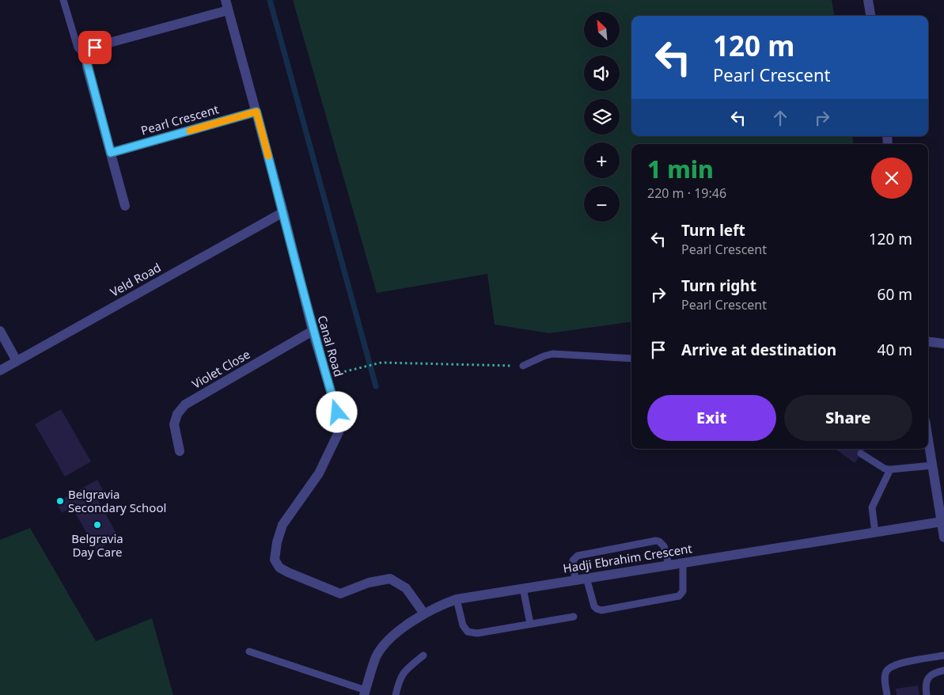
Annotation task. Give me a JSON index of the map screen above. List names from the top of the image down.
{
  "streets": {
    "street": [
      "Pearl Crescent",
      "Veld Road",
      "Canal Road",
      "Violet Close",
      "Hadji Ebrahim Crescent"
    ]
  },
  "crossings": [
    ["Pearl Crescent", "Canal Road"],
    ["Veld Road", "Canal Road"],
    ["Canal Road", "Violet Close"],
    ["Canal Road", "Hadji Ebrahim Crescent"]
  ],
  "places": ["Belgravia Secondary School", "Belgravia Day Care"],
  "north": "top left",
  "page": {
    "map_buttons": ["+", "−"],
    "turn": ["120 m", "Pearl Crescent"],
    "heading": ["1 min", "220 m · 19:46"],
    "list": [
      {
        "name": "Turn left",
        "note": "Pearl Crescent",
        "value": "120 m"
      },
      {
        "name": "Turn right",
        "note": "Pearl Crescent",
        "value": "60 m"
      },
      {
        "name": "Arrive at destination",
        "value": "40 m"
      }
    ],
    "buttons": ["Exit", "Share"]
  }
}
